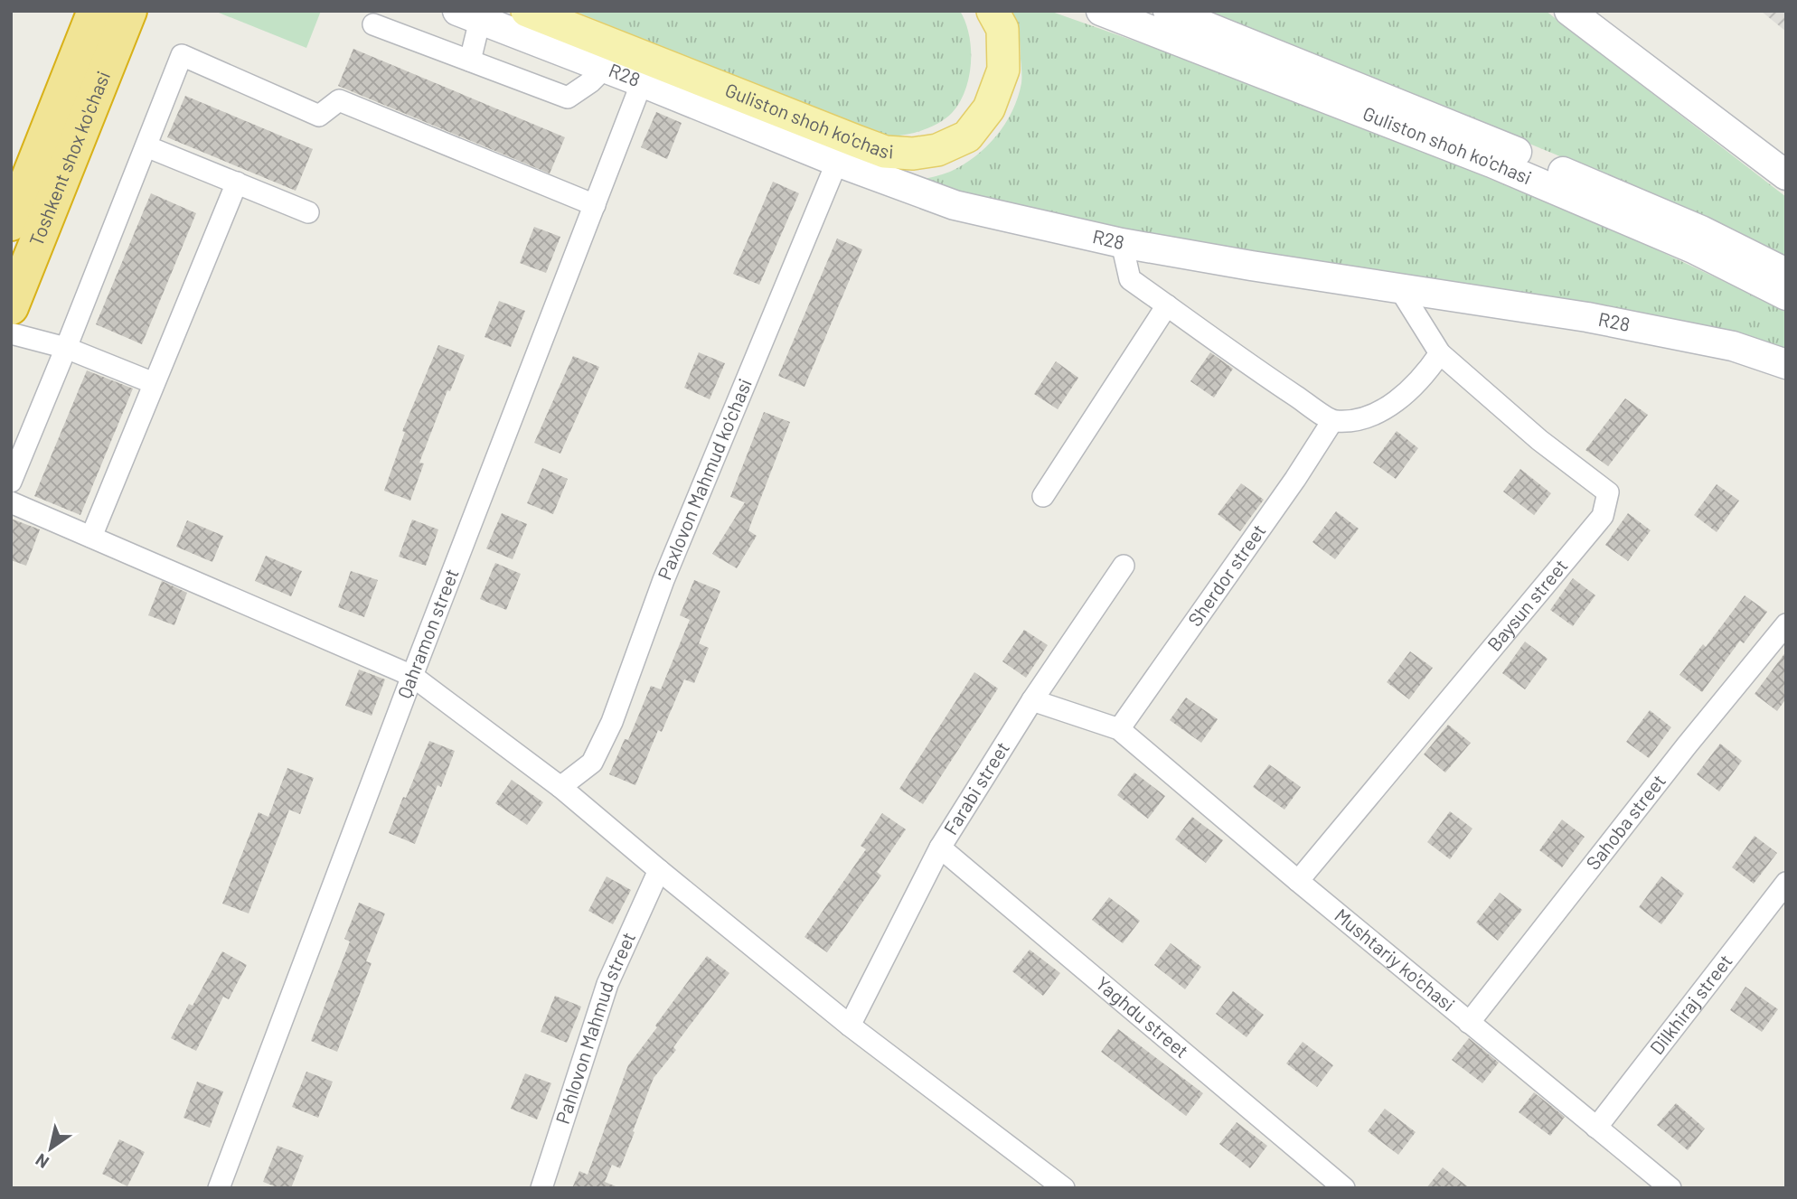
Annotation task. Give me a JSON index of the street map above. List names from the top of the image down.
{
  "streets": {
    "highway": ["Toshkent shox ko'chasi"],
    "main road": ["R28", "Guliston shoh ko'chasi"],
    "street": [
      "Paxlovon Mahmud ko'chasi",
      "Sherdor street",
      "Baysun street",
      "Qahramon street",
      "Farabi street",
      "Sahoba street",
      "Mushtariy ko'chasi",
      "Dilkhiraj street",
      "Yaghdu street",
      "Pahlovon Mahmud street"
    ]
  },
  "crossings": [
    ["R28", "Paxlovon Mahmud ko'chasi"],
    ["R28", "Qahramon street"],
    ["Sherdor street", "Mushtariy ko'chasi"],
    ["Baysun street", "Mushtariy ko'chasi"],
    ["Farabi street", "Yaghdu street"],
    ["Sahoba street", "Mushtariy ko'chasi"],
    ["Mushtariy ko'chasi", "Dilkhiraj street"]
  ],
  "north": "bottom left"
}
